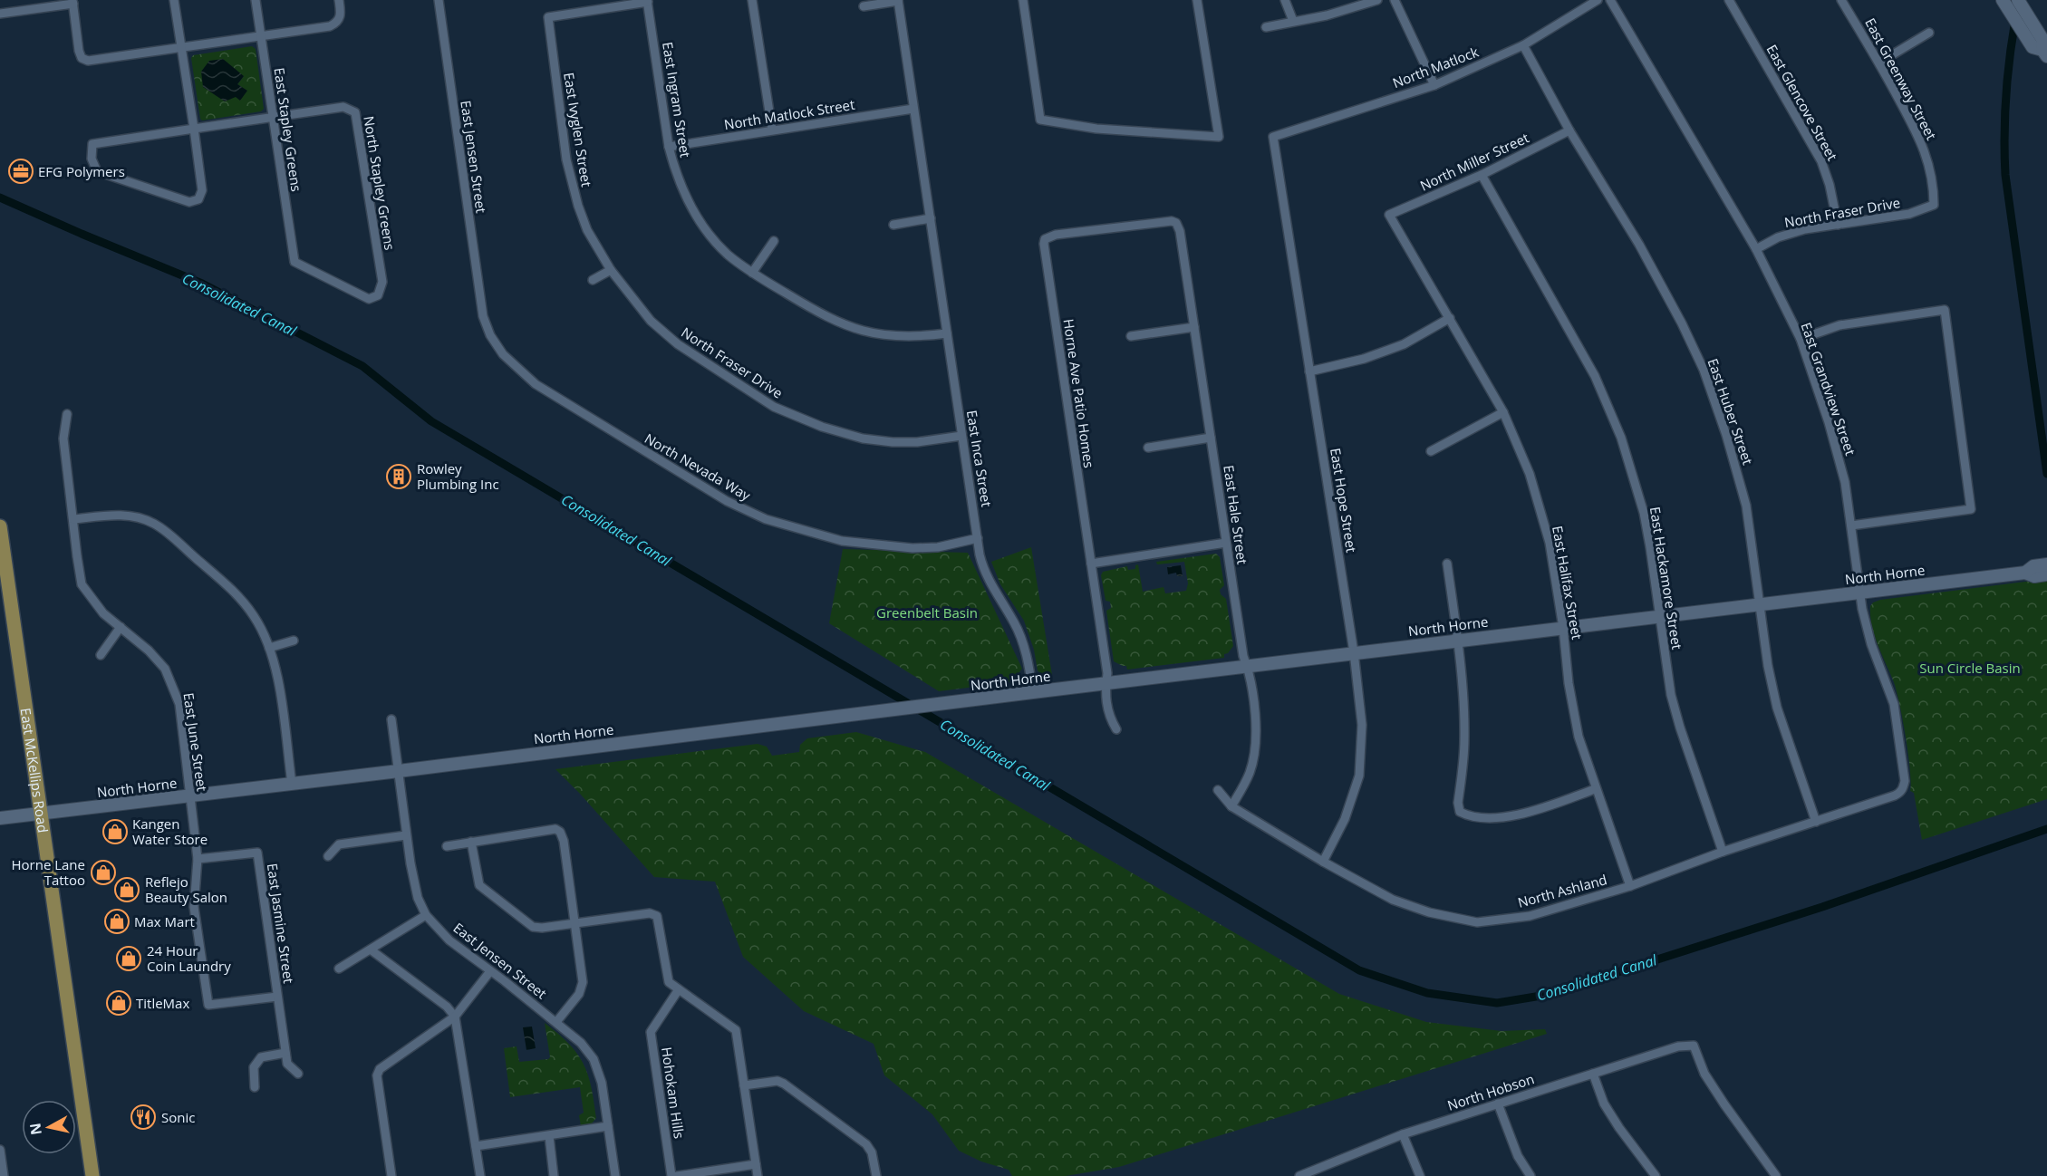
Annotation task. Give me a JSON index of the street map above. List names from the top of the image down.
{
  "streets": {
    "main road": ["East McKellips Road"],
    "street": [
      "North Matlock",
      "East Greenway Street",
      "East Ingram Street",
      "East Glencove Street",
      "North Matlock Street",
      "East Stapley Greens",
      "East Ivyglen Street",
      "East Jensen Street",
      "North Miller Street",
      "North Stapley Greens",
      "North Fraser Drive",
      "East Grandview Street",
      "Horne Ave Patio Homes",
      "East Huber Street",
      "East Inca Street",
      "North Nevada Way",
      "East Hope Street",
      "East Hale Street",
      "North Horne",
      "East Hackamore Street",
      "East Halifax Street",
      "East June Street",
      "North Ashland",
      "East Jasmine Street",
      "North Hobson",
      "Hohokam Hills"
    ]
  },
  "crossings": [
    ["North Matlock", "East Huber Street"],
    ["North Matlock", "East Hope Street"],
    ["East Greenway Street", "North Fraser Drive"],
    ["East Ingram Street", "North Matlock Street"],
    ["East Ingram Street", "East Ivyglen Street"],
    ["East Ingram Street", "East Inca Street"],
    ["East Glencove Street", "North Fraser Drive"],
    ["North Matlock Street", "East Inca Street"],
    ["East Stapley Greens", "North Stapley Greens"],
    ["East Ivyglen Street", "North Fraser Drive"],
    ["East Jensen Street", "North Nevada Way"],
    ["East Jensen Street", "North Horne"],
    ["North Miller Street", "East Huber Street"],
    ["North Miller Street", "East Hackamore Street"],
    ["North Miller Street", "East Halifax Street"],
    ["North Fraser Drive", "East Grandview Street"],
    ["North Fraser Drive", "East Inca Street"],
    ["East Grandview Street", "North Horne"],
    ["East Grandview Street", "North Ashland"],
    ["Horne Ave Patio Homes", "East Hale Street"],
    ["Horne Ave Patio Homes", "North Horne"],
    ["East Huber Street", "North Horne"],
    ["East Huber Street", "North Ashland"],
    ["East Inca Street", "North Nevada Way"],
    ["East Inca Street", "North Horne"],
    ["East Hope Street", "North Horne"],
    ["East Hope Street", "North Ashland"],
    ["East Hale Street", "North Horne"],
    ["East Hale Street", "North Ashland"],
    ["North Horne", "East Hackamore Street"],
    ["North Horne", "East Halifax Street"],
    ["North Horne", "East June Street"],
    ["North Horne", "East McKellips Road"],
    ["East Hackamore Street", "North Ashland"],
    ["East Halifax Street", "North Ashland"],
    ["East June Street", "East Jasmine Street"]
  ],
  "water": ["Consolidated Canal"],
  "parks": ["Greenbelt Basin", "Sun Circle Basin"],
  "places": {
    "office": ["EFG Polymers"],
    "building": ["Rowley Plumbing Inc"],
    "shop": [
      "Kangen Water Store",
      "Horne Lane Tattoo",
      "Reflejo Beauty Salon",
      "Max Mart",
      "24 Hour Coin Laundry",
      "TitleMax"
    ],
    "restaurant": ["Sonic"]
  },
  "north": "left"
}
